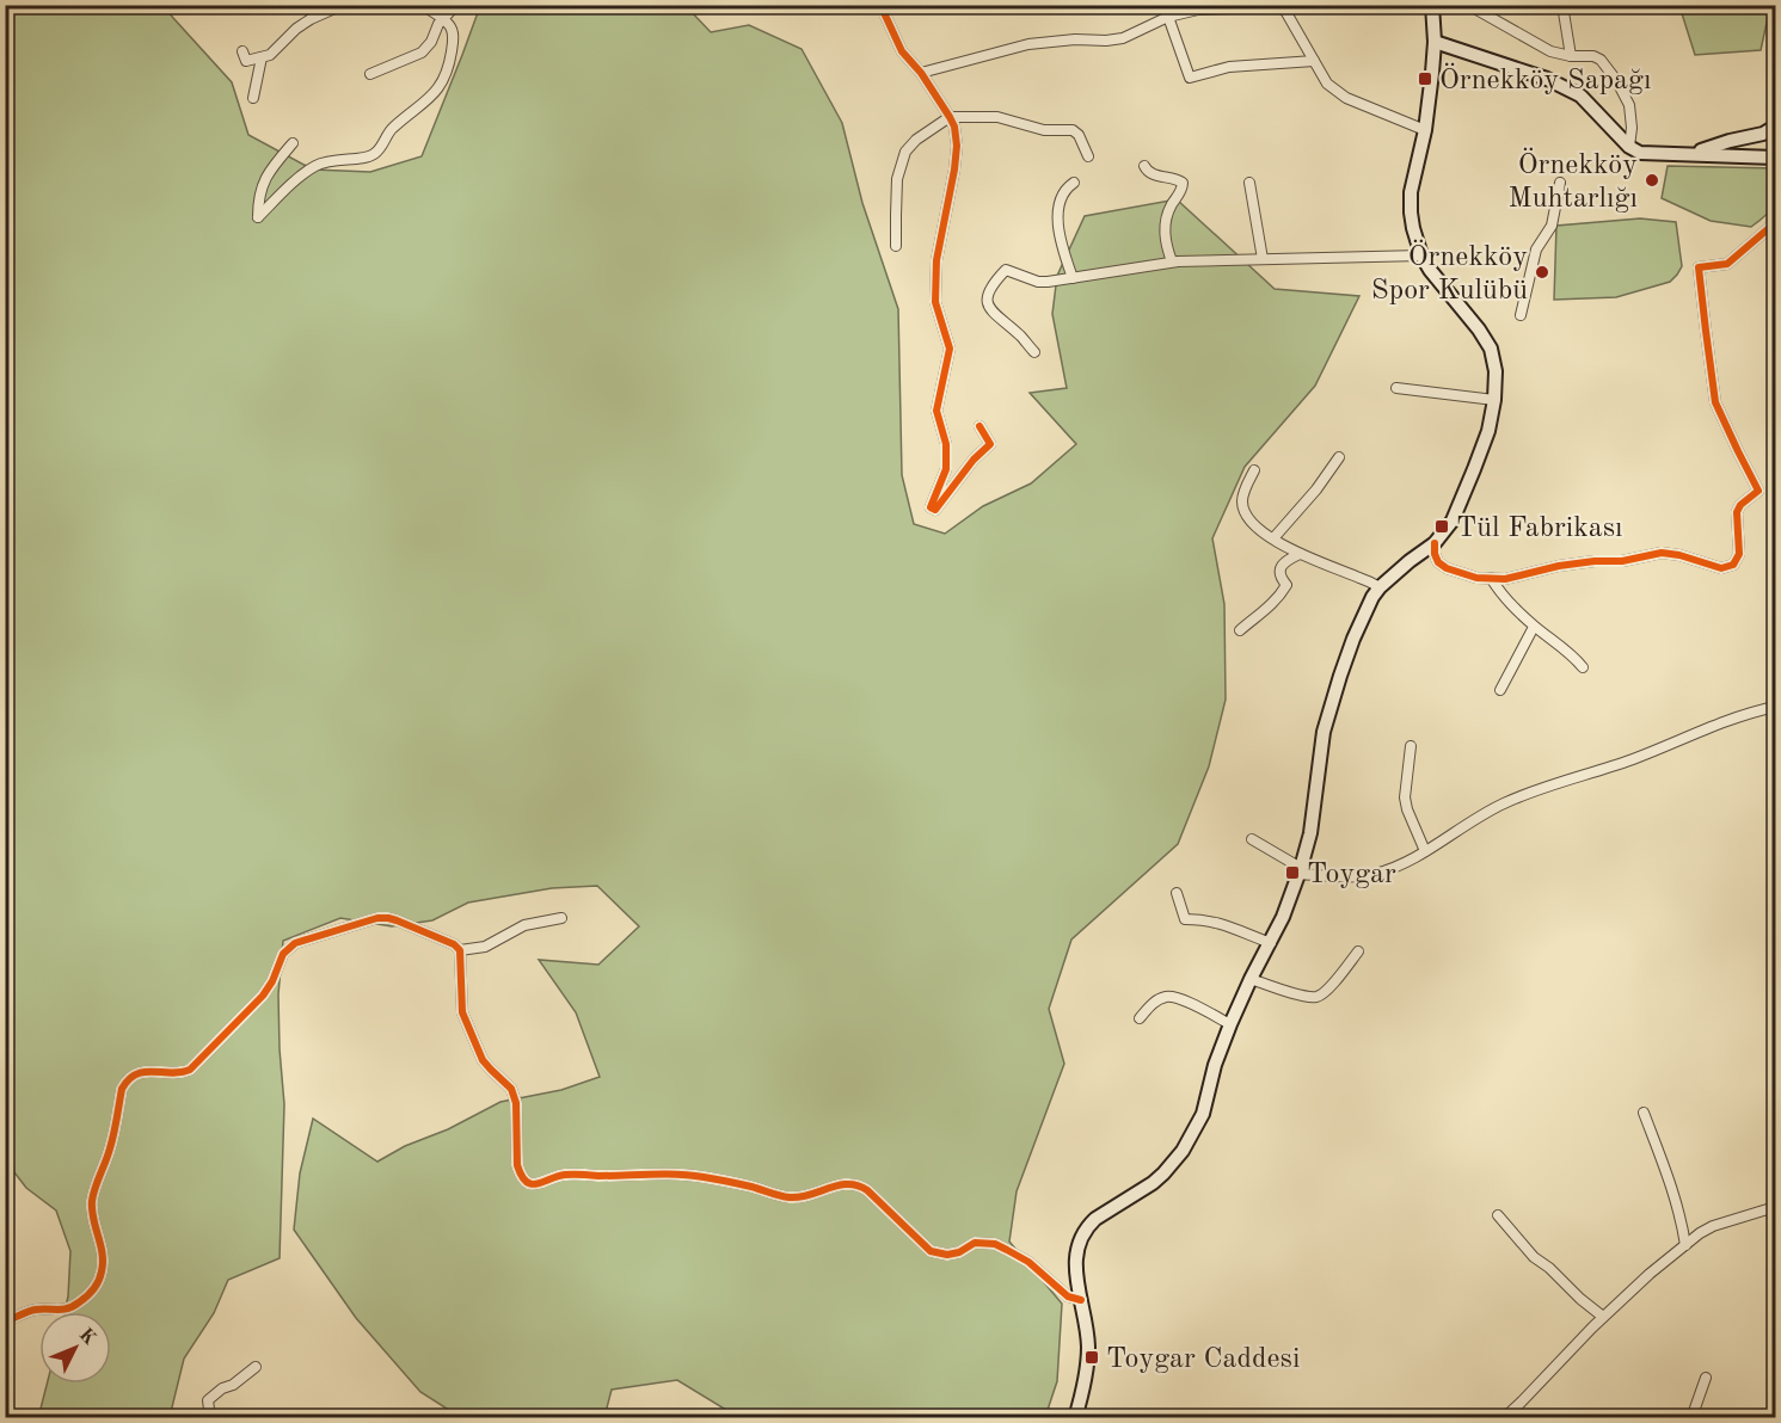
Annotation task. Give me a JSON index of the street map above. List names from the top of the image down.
{
  "places": {
    "transit": [
      "Örnekköy Sapağı",
      "Tül Fabrikası",
      "Toygar",
      "Toygar Caddesi"
    ],
    "other": ["Örnekköy Muhtarlığı", "Örnekköy Spor Kulübü"]
  },
  "north": "top right"
}
